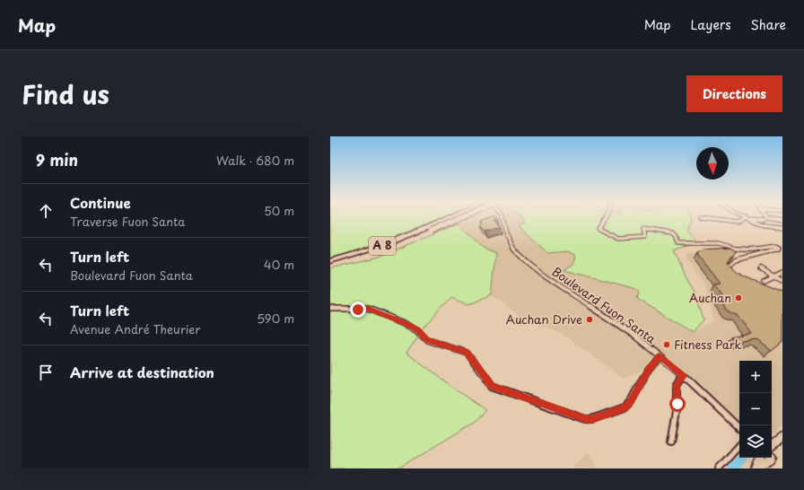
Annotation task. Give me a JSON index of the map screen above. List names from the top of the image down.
{
  "streets": {
    "highway": ["A 8"],
    "street": ["Boulevard Fuon Santa"]
  },
  "places": ["Auchan", "Auchan Drive", "Fitness Park"],
  "north": "bottom",
  "page": {
    "header": "Map",
    "nav": ["Map", "Layers", "Share"],
    "title": "Find us",
    "buttons": "Directions",
    "heading": ["9 min", "Walk · 680 m"],
    "list": [
      ["Continue", "Traverse Fuon Santa", "50 m"],
      ["Turn left", "Boulevard Fuon Santa", "40 m"],
      ["Turn left", "Avenue André Theurier", "590 m"],
      "Arrive at destination"
    ],
    "map_buttons": ["+", "−"]
  }
}
